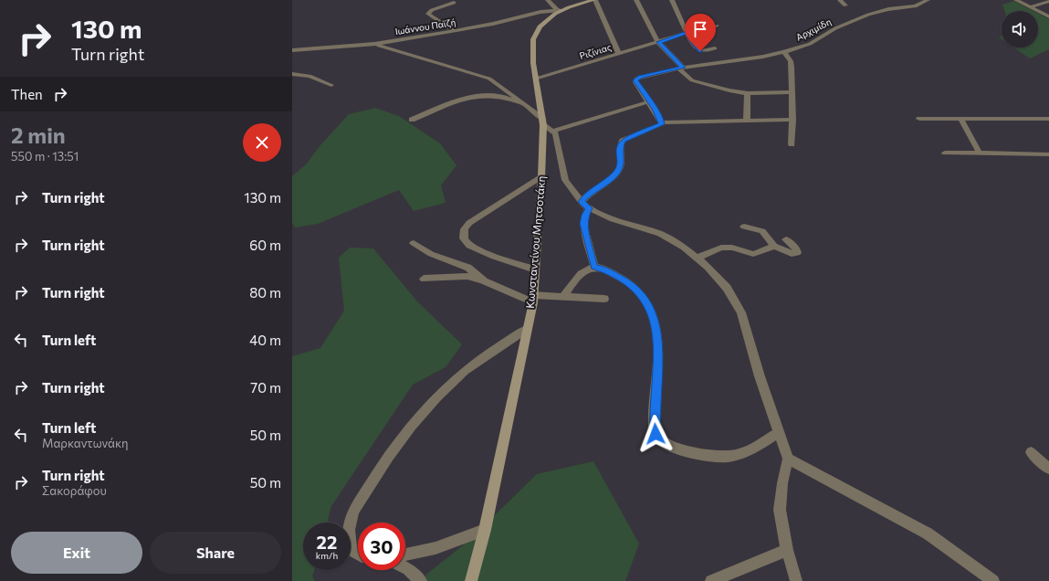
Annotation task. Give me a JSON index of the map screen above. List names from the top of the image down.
{
  "streets": {
    "main road": ["Κωνσταντίνου Μητσοτάκη"],
    "street": ["Ιωάννου Παϊζή", "Αρχιμίδη", "Ριζίνιας"]
  },
  "crossings": [
    ["Ιωάννου Παϊζή", "Κωνσταντίνου Μητσοτάκη"],
    ["Ριζίνιας", "Κωνσταντίνου Μητσοτάκη"]
  ],
  "page": {
    "turn": ["130 m", "Turn right"],
    "then": "Then",
    "heading": ["2 min", "550 m · 13:51"],
    "list": [
      {
        "name": "Turn right",
        "value": "130 m"
      },
      {
        "name": "Turn right",
        "value": "60 m"
      },
      {
        "name": "Turn right",
        "value": "80 m"
      },
      {
        "name": "Turn left",
        "value": "40 m"
      },
      {
        "name": "Turn right",
        "value": "70 m"
      },
      {
        "name": "Turn left",
        "note": "Μαρκαντωνάκη",
        "value": "50 m"
      },
      {
        "name": "Turn right",
        "note": "Σακοράφου",
        "value": "50 m"
      }
    ],
    "speed": "22 km/h",
    "limit": "30",
    "buttons": ["Exit", "Share"]
  }
}
